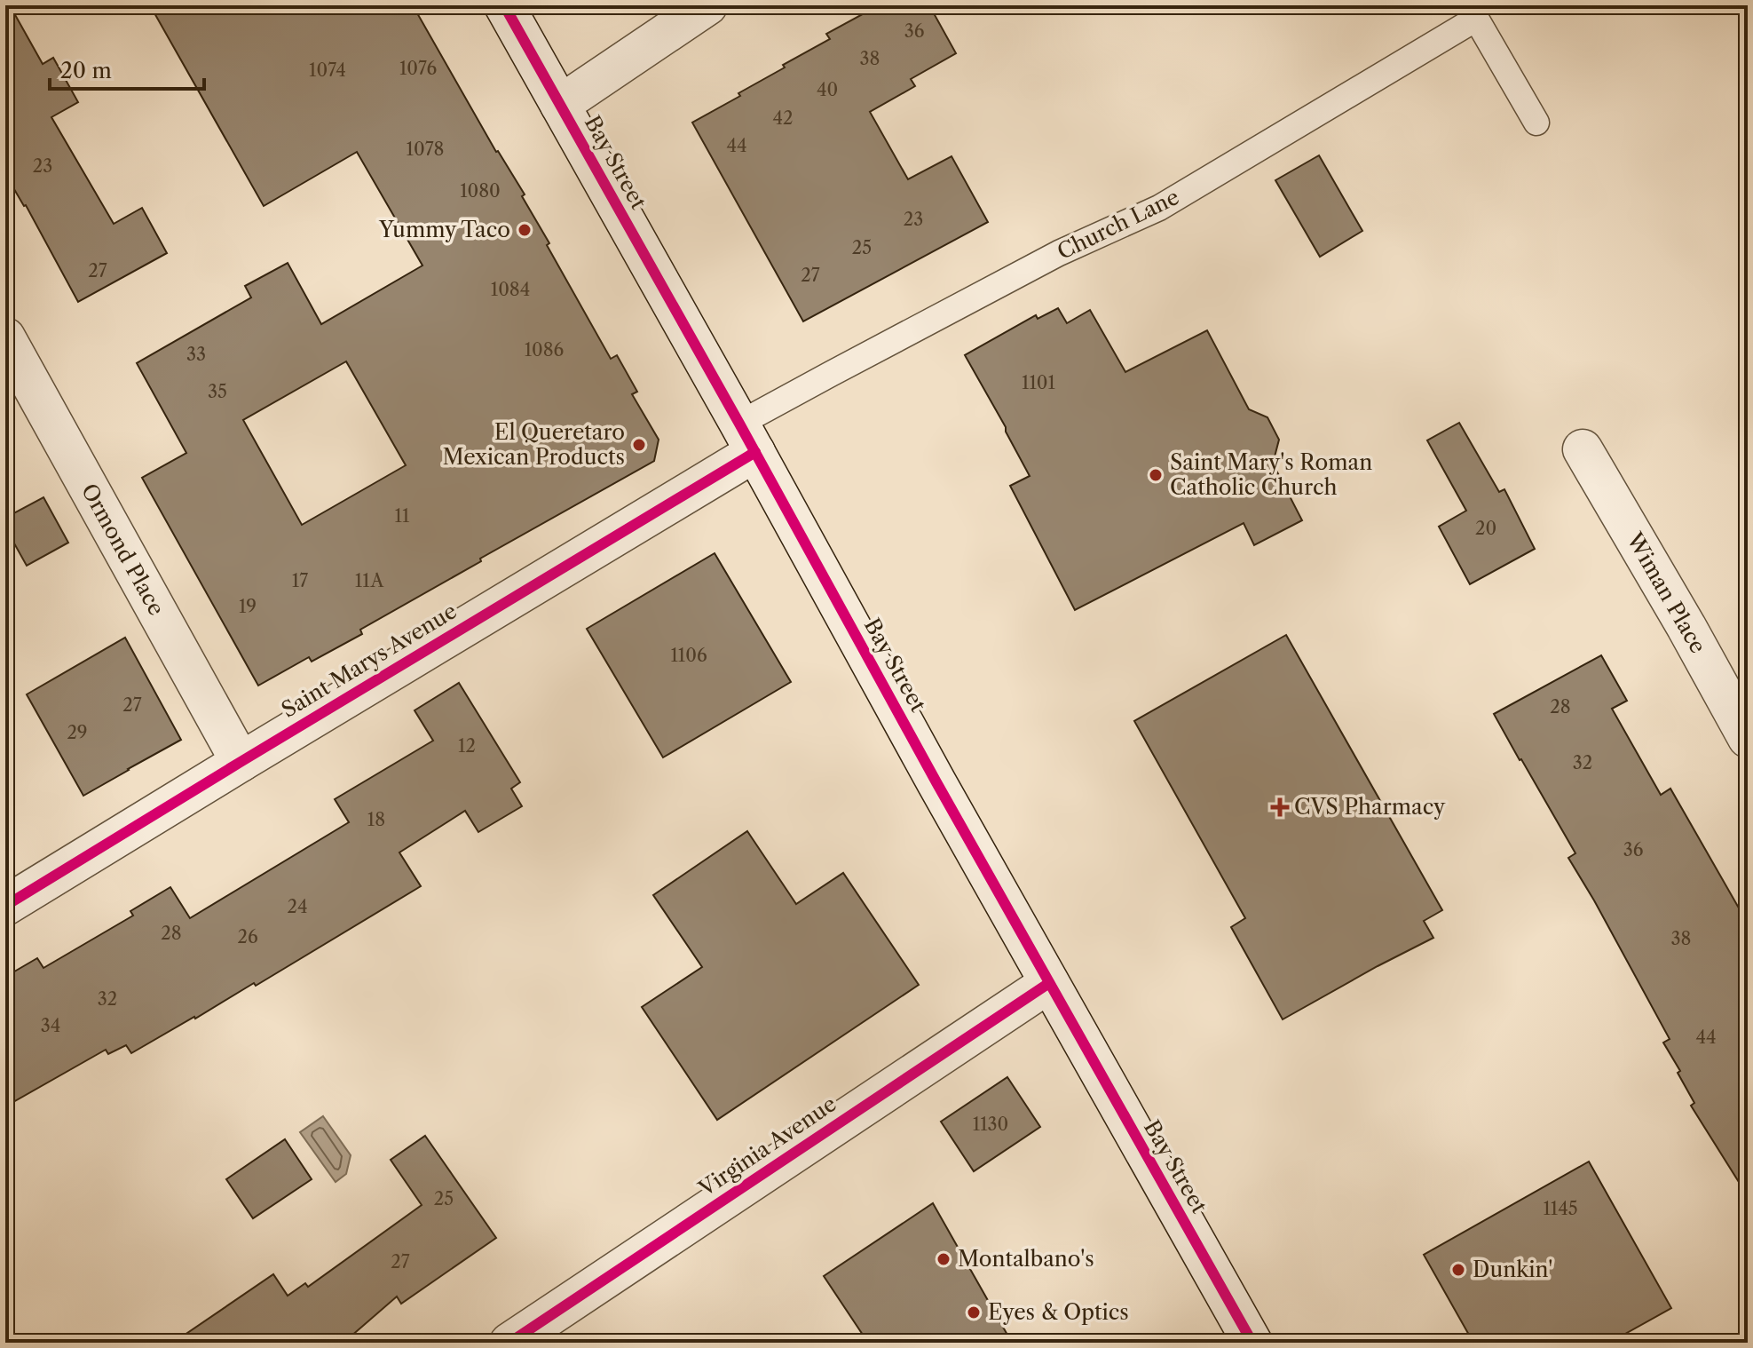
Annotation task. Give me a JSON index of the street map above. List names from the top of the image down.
{
  "streets": {
    "street": [
      "Bay Street",
      "Ormond Place",
      "Wiman Place",
      "Saint Marys Avenue",
      "Virginia Avenue"
    ],
    "lane": ["Church Lane"]
  },
  "crossings": [
    ["Bay Street", "Church Lane"],
    ["Bay Street", "Saint Marys Avenue"],
    ["Bay Street", "Virginia Avenue"],
    ["Church Lane", "Saint Marys Avenue"],
    ["Ormond Place", "Saint Marys Avenue"]
  ],
  "places": {
    "other": [
      "Yummy Taco",
      "El Queretaro Mexican Products",
      "Saint Mary's Roman Catholic Church",
      "Montalbano's",
      "Dunkin'",
      "Eyes & Optics"
    ],
    "health": ["CVS Pharmacy"]
  },
  "house_numbers": [
    "36",
    "38",
    "1076",
    "1074",
    "40",
    "42",
    "44",
    "1078",
    "23",
    "1080",
    "23",
    "25",
    "27",
    "27",
    "1084",
    "1086",
    "33",
    "1101",
    "35",
    "11",
    "20",
    "17",
    "11A",
    "19",
    "1106",
    "27",
    "28",
    "29",
    "12",
    "32",
    "18",
    "36",
    "24",
    "28",
    "26",
    "38",
    "32",
    "34",
    "44",
    "1130",
    "25",
    "1145",
    "27"
  ],
  "scale_bar": "20 m"
}
